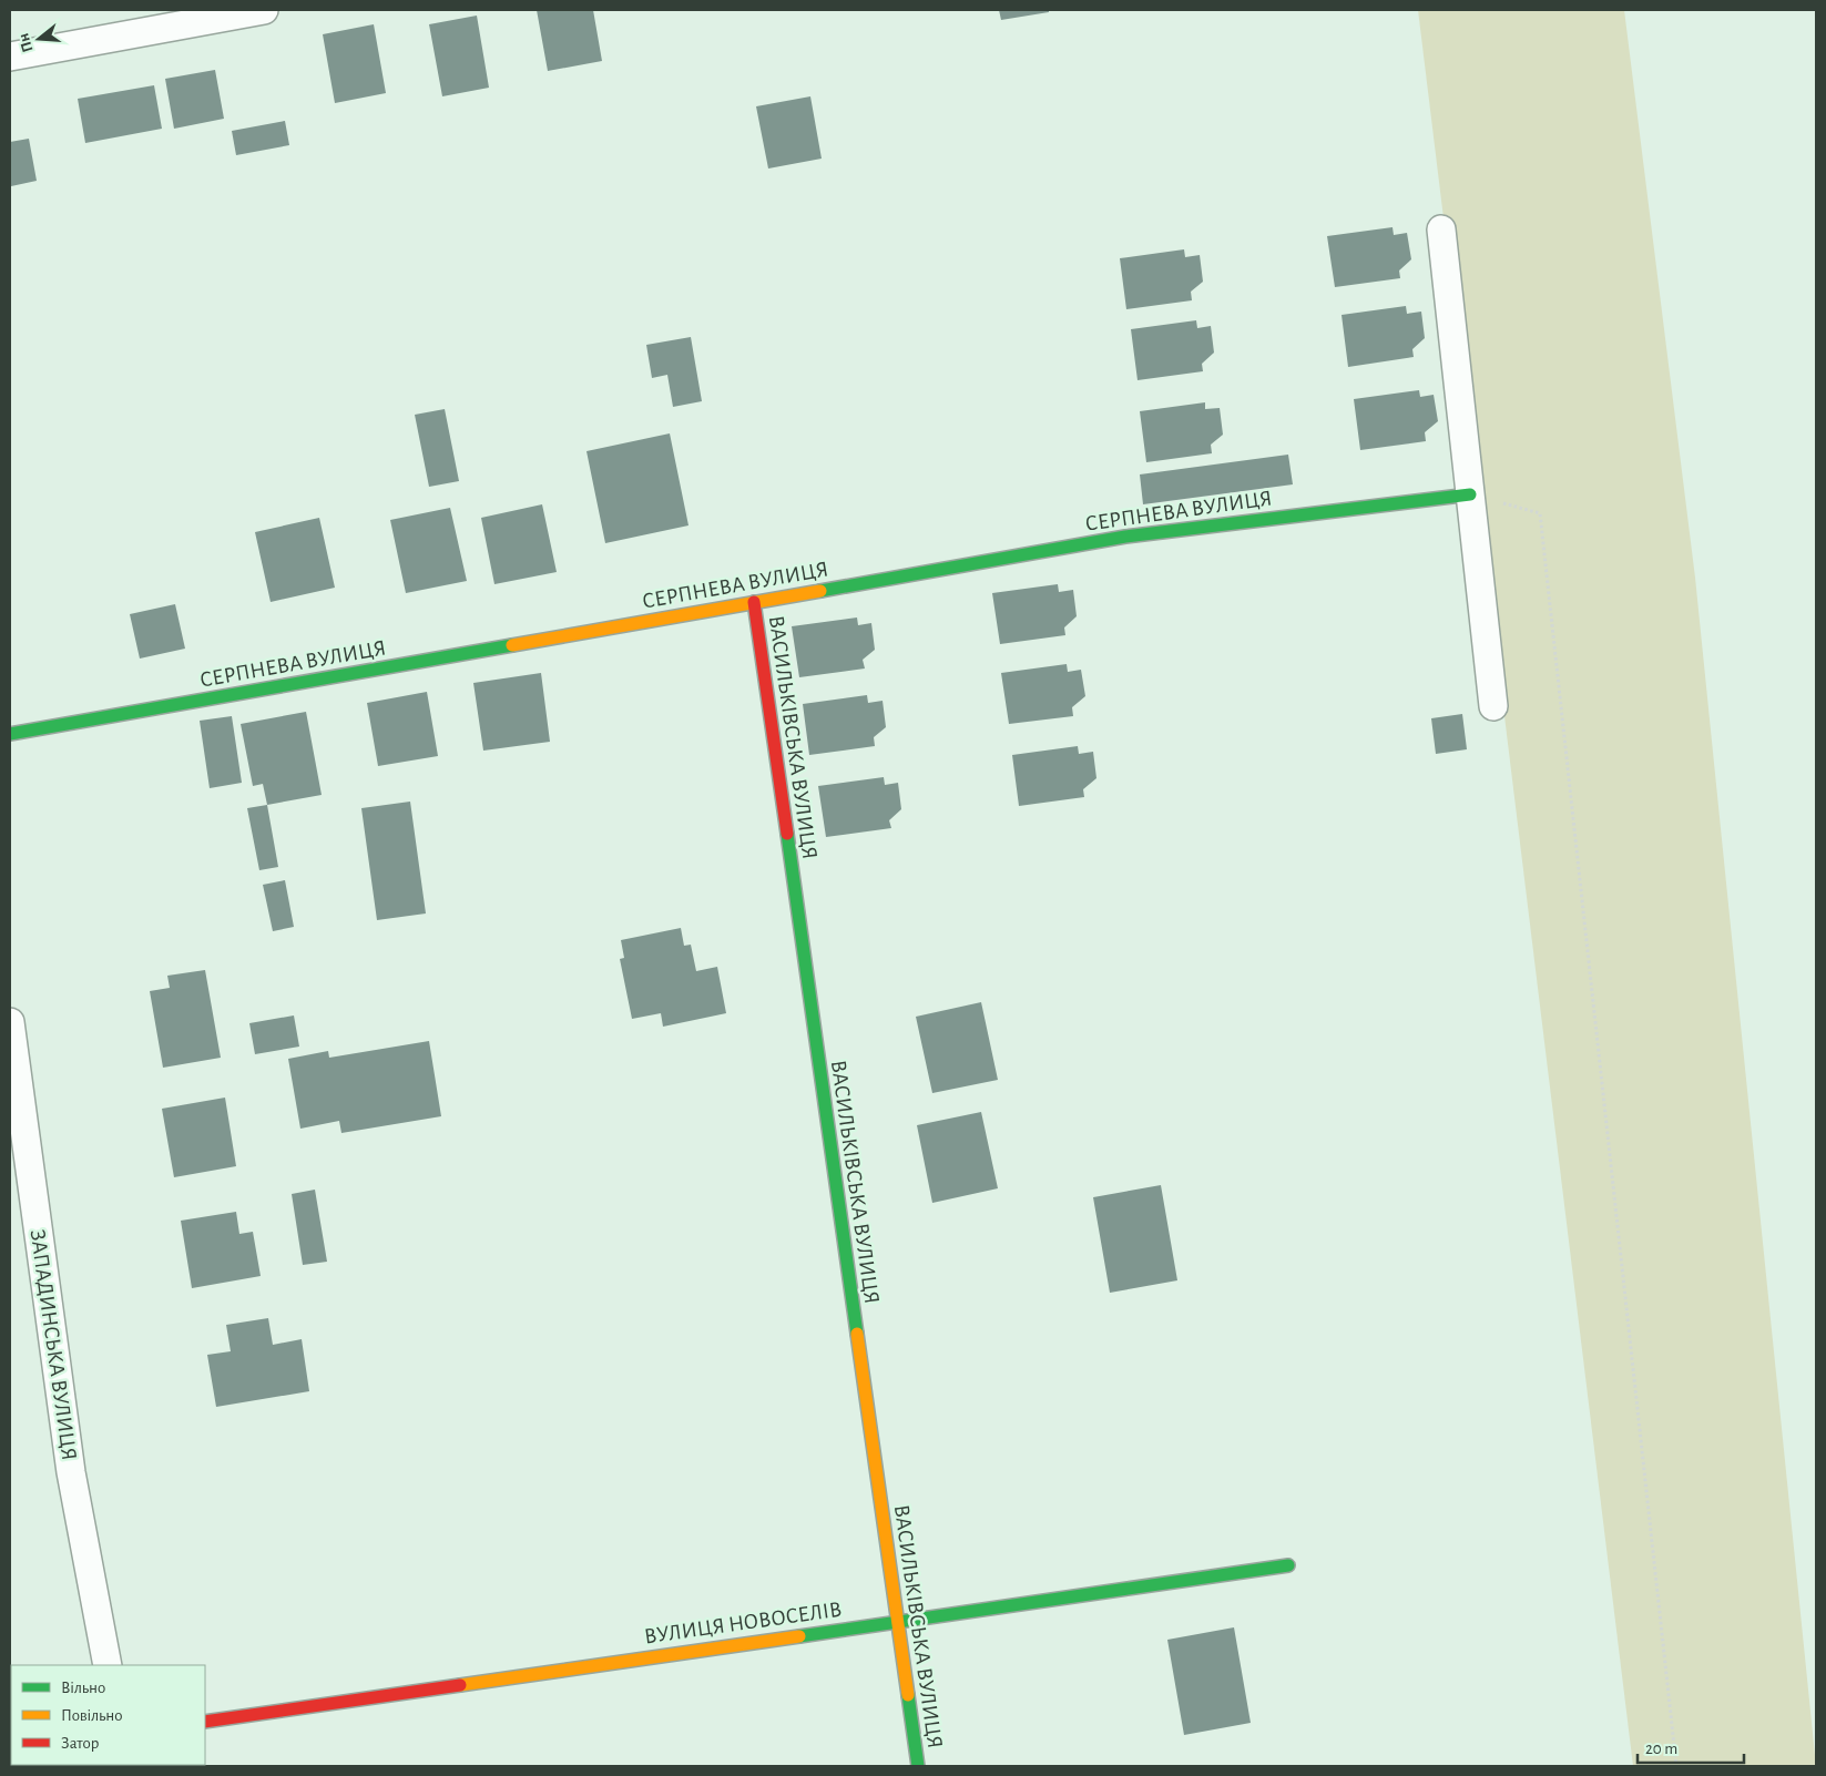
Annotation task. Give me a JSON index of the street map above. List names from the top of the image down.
{
  "streets": {
    "street": [
      "СЕРПНЕВА ВУЛИЦЯ",
      "ВАСИЛЬКІВСЬКА ВУЛИЦЯ",
      "ЗАПАДИНСЬКА ВУЛИЦЯ",
      "ВУЛИЦЯ НОВОСЕЛІВ"
    ]
  },
  "crossings": [
    ["СЕРПНЕВА ВУЛИЦЯ", "ВАСИЛЬКІВСЬКА ВУЛИЦЯ"],
    ["ВАСИЛЬКІВСЬКА ВУЛИЦЯ", "ВУЛИЦЯ НОВОСЕЛІВ"]
  ],
  "legend": ["Вільно", "Повільно", "Затор"],
  "scale_bar": "20 m",
  "north": "left"
}
